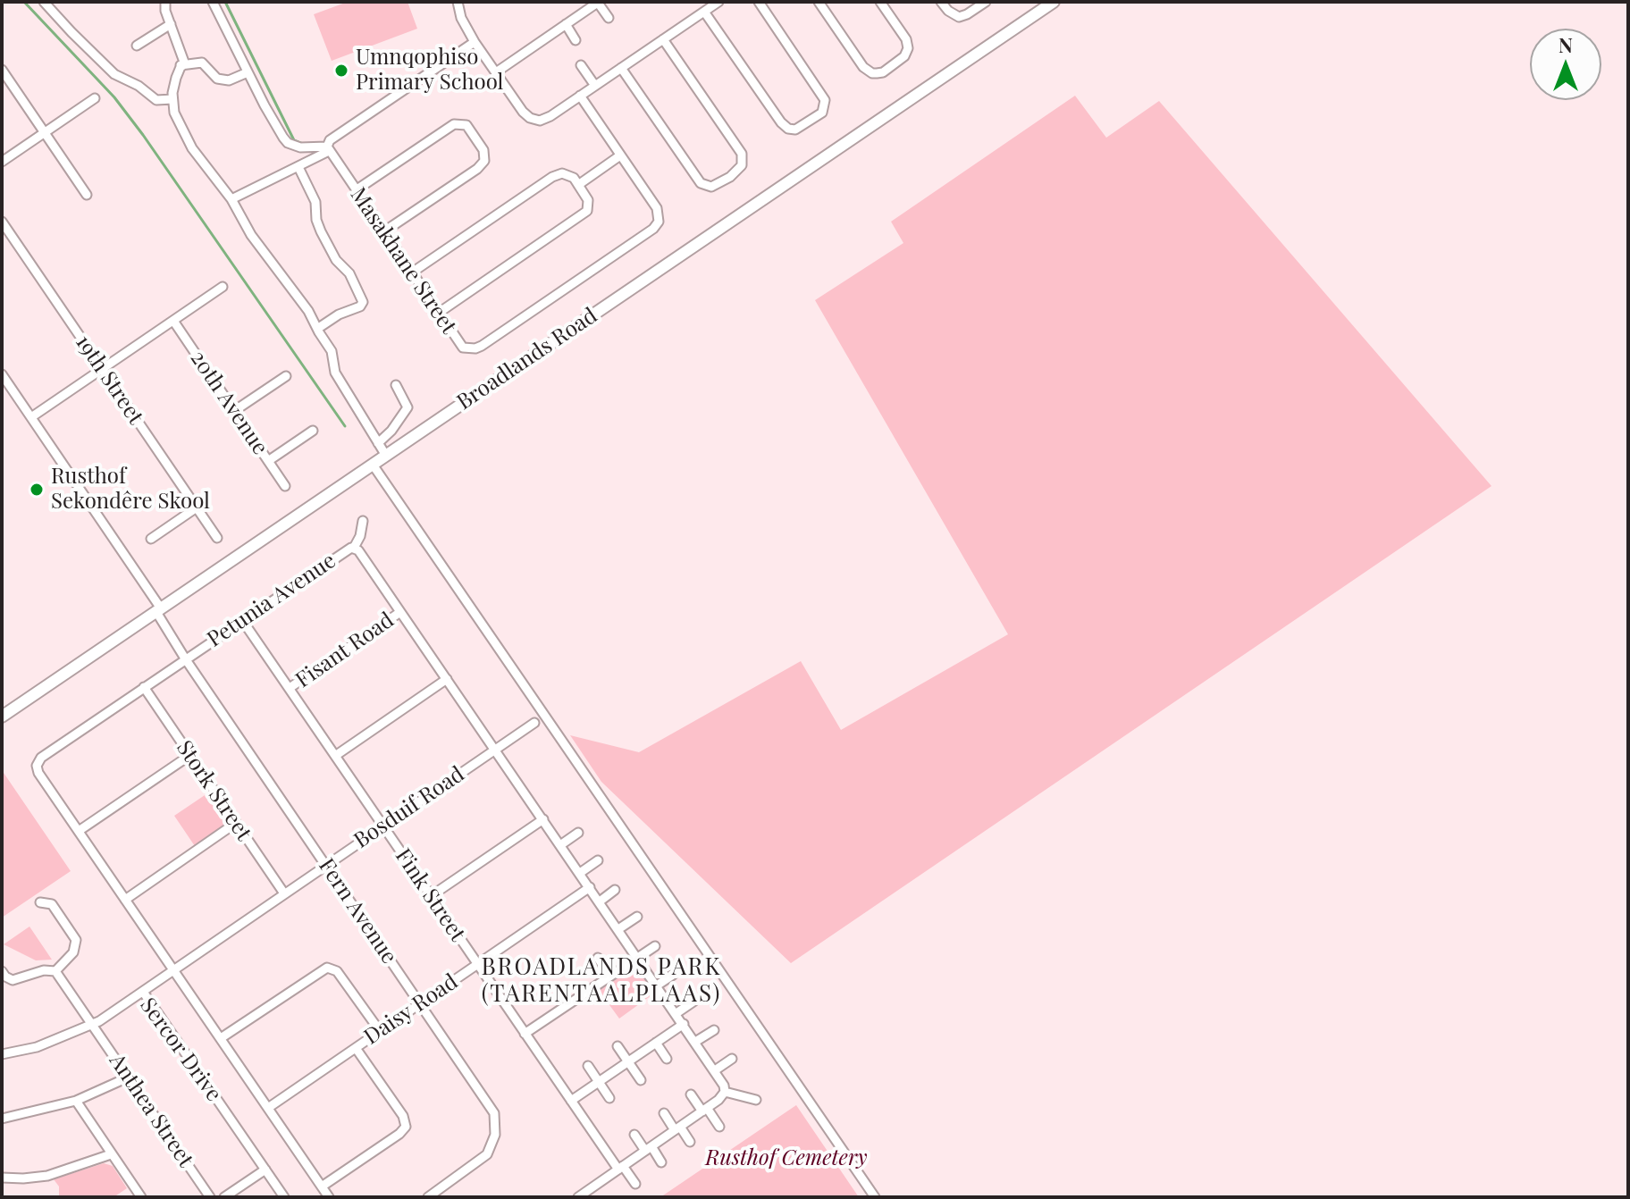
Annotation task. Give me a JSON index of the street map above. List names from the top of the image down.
{
  "streets": {
    "main road": ["Broadlands Road"],
    "street": [
      "Masakhane Street",
      "19th Street",
      "20th Avenue",
      "Petunia Avenue",
      "Fisant Road",
      "Stork Street",
      "Bosduif Road",
      "Fink Street",
      "Fern Avenue",
      "Daisy Road",
      "Sercor Drive",
      "Anthea Street"
    ]
  },
  "crossings": [
    ["Broadlands Road", "Fern Avenue"],
    ["Petunia Avenue", "Fisant Road"],
    ["Petunia Avenue", "Stork Street"],
    ["Petunia Avenue", "Bosduif Road"],
    ["Petunia Avenue", "Fink Street"],
    ["Petunia Avenue", "Fern Avenue"],
    ["Petunia Avenue", "Daisy Road"],
    ["Fisant Road", "Fink Street"],
    ["Stork Street", "Bosduif Road"],
    ["Bosduif Road", "Fink Street"],
    ["Bosduif Road", "Fern Avenue"],
    ["Bosduif Road", "Sercor Drive"],
    ["Fink Street", "Daisy Road"],
    ["Fern Avenue", "Daisy Road"],
    ["Sercor Drive", "Anthea Street"]
  ],
  "districts": ["BROADLANDS PARK (TARENTAALPLAAS)"],
  "parks": ["Rusthof Cemetery"],
  "places": ["Umnqophiso Primary School", "Rusthof Sekondêre Skool"],
  "north": "top"
}
